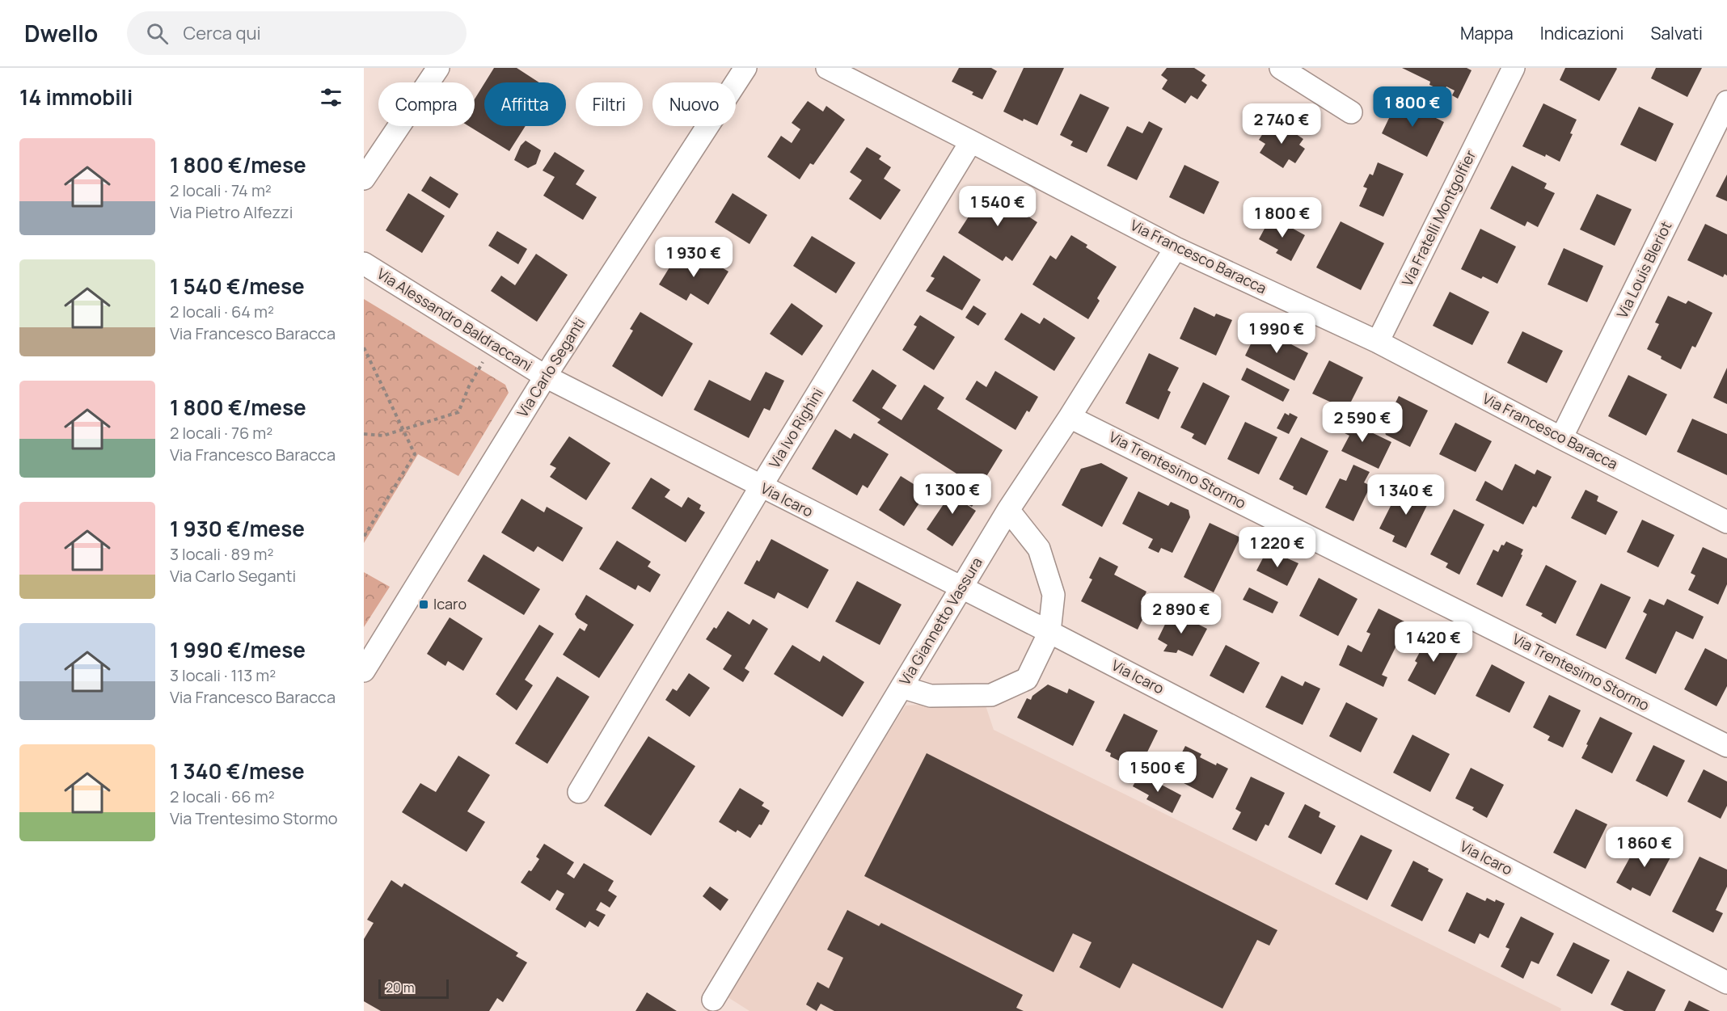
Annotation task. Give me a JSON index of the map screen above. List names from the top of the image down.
{
  "streets": {
    "street": [
      "Via Fratelli Montgolfier",
      "Via Francesco Baracca",
      "Via Louis Bleriot",
      "Via Alessandro Baldraccani",
      "Via Carlo Seganti",
      "Via Ivo Righini",
      "Via Trentesimo Stormo",
      "Via Icaro",
      "Via Giannetto Vassura"
    ]
  },
  "crossings": [
    ["Via Fratelli Montgolfier", "Via Francesco Baracca"],
    ["Via Francesco Baracca", "Via Louis Bleriot"],
    ["Via Francesco Baracca", "Via Ivo Righini"],
    ["Via Francesco Baracca", "Via Giannetto Vassura"],
    ["Via Alessandro Baldraccani", "Via Carlo Seganti"],
    ["Via Alessandro Baldraccani", "Via Icaro"],
    ["Via Carlo Seganti", "Via Icaro"],
    ["Via Ivo Righini", "Via Icaro"],
    ["Via Trentesimo Stormo", "Via Giannetto Vassura"],
    ["Via Icaro", "Via Giannetto Vassura"]
  ],
  "places": {
    "transit": ["Icaro"]
  },
  "scale_bar": "20 m",
  "page": {
    "header": "Dwello",
    "search": "Cerca qui",
    "nav": ["Mappa", "Indicazioni", "Salvati"],
    "heading": "14 immobili",
    "chip": [
      "Compra",
      "Affitta",
      "Filtri",
      "Nuovo"
    ],
    "price": [
      "1 800 €",
      "2 740 €",
      "1 540 €",
      "1 800 €",
      "1 930 €",
      "1 990 €",
      "2 590 €",
      "1 300 €",
      "1 340 €",
      "1 220 €",
      "2 890 €",
      "1 420 €",
      "1 500 €",
      "1 860 €"
    ],
    "list": [
      {
        "name": "1 800 €/mese",
        "note": "2 locali · 74 m² · Via Pietro Alfezzi"
      },
      {
        "name": "1 540 €/mese",
        "note": "2 locali · 64 m² · Via Francesco Baracca"
      },
      {
        "name": "1 800 €/mese",
        "note": "2 locali · 76 m² · Via Francesco Baracca"
      },
      {
        "name": "1 930 €/mese",
        "note": "3 locali · 89 m² · Via Carlo Seganti"
      },
      {
        "name": "1 990 €/mese",
        "note": "3 locali · 113 m² · Via Francesco Baracca"
      },
      {
        "name": "1 340 €/mese",
        "note": "2 locali · 66 m² · Via Trentesimo Stormo"
      }
    ],
    "scale": "20 m"
  }
}
